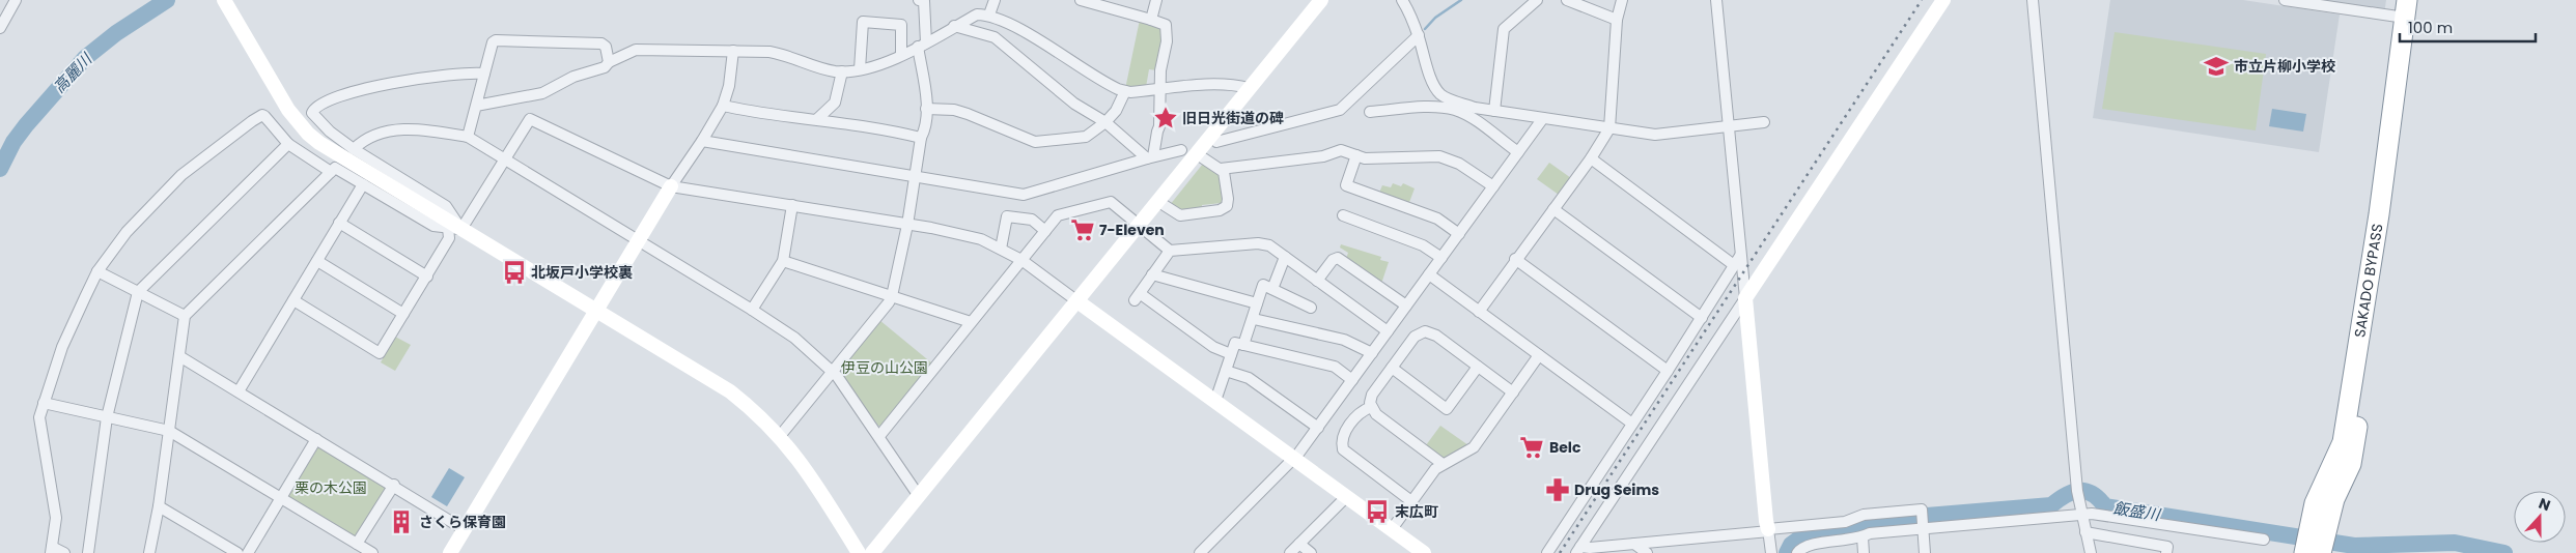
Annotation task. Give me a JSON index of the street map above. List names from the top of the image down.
{
  "streets": {
    "highway": ["SAKADO BYPASS"]
  },
  "water": ["高麗川", "飯盛川"],
  "parks": ["伊豆の山公園", "栗の木公園"],
  "places": {
    "school or university": ["市立片柳小学校"],
    "place": ["旧日光街道の碑"],
    "supermarket": ["7-Eleven", "Belc"],
    "bus stop": ["北坂戸小学校裏", "末広町"],
    "pharmacy": ["Drug Seims"],
    "building": ["さくら保育園"]
  },
  "scale_bar": "100 m",
  "north": "top"
}
